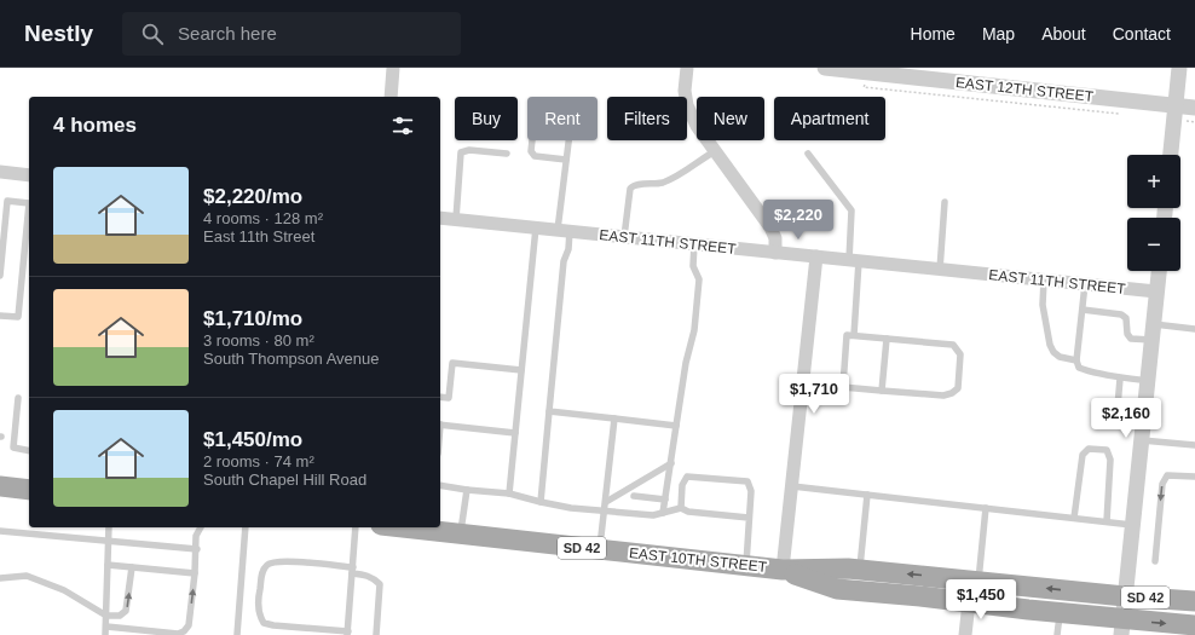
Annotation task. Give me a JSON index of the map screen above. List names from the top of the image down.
{
  "streets": {
    "main road": ["SD 42", "EAST 10TH STREET"],
    "street": ["EAST 12TH STREET", "EAST 11TH STREET"]
  },
  "page": {
    "header": "Nestly",
    "search": "Search here",
    "nav": [
      "Home",
      "Map",
      "About",
      "Contact"
    ],
    "chip": [
      "Buy",
      "Rent",
      "Filters",
      "New",
      "Apartment"
    ],
    "heading": "4 homes",
    "map_buttons": ["+", "−"],
    "list": [
      {
        "name": "$2,220/mo",
        "note": "4 rooms · 128 m² · East 11th Street"
      },
      {
        "name": "$1,710/mo",
        "note": "3 rooms · 80 m² · South Thompson Avenue"
      },
      {
        "name": "$1,450/mo",
        "note": "2 rooms · 74 m² · South Chapel Hill Road"
      }
    ],
    "price": [
      "$2,220",
      "$1,710",
      "$2,160",
      "$1,450"
    ]
  }
}
